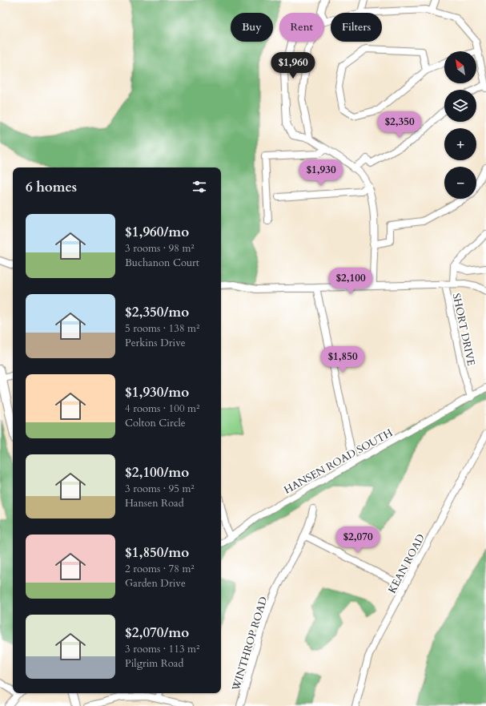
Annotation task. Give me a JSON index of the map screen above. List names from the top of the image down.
{
  "streets": {
    "street": [
      "SHORT DRIVE",
      "HANSEN ROAD SOUTH",
      "KEAN ROAD",
      "WINTHROP ROAD"
    ]
  },
  "crossings": [
    ["SHORT DRIVE", "HANSEN ROAD SOUTH"]
  ],
  "north": "top left",
  "page": {
    "chip": ["Buy", "Rent", "Filters"],
    "map_buttons": ["+", "−"],
    "price": [
      "$1,960",
      "$2,350",
      "$1,930",
      "$2,100",
      "$1,850",
      "$2,070"
    ],
    "heading": "6 homes",
    "list": [
      {
        "name": "$1,960/mo",
        "note": "3 rooms · 98 m² · Buchanon Court"
      },
      {
        "name": "$2,350/mo",
        "note": "5 rooms · 138 m² · Perkins Drive"
      },
      {
        "name": "$1,930/mo",
        "note": "4 rooms · 100 m² · Colton Circle"
      },
      {
        "name": "$2,100/mo",
        "note": "3 rooms · 95 m² · Hansen Road"
      },
      {
        "name": "$1,850/mo",
        "note": "2 rooms · 78 m² · Garden Drive"
      },
      {
        "name": "$2,070/mo",
        "note": "3 rooms · 113 m² · Pilgrim Road"
      }
    ]
  }
}
